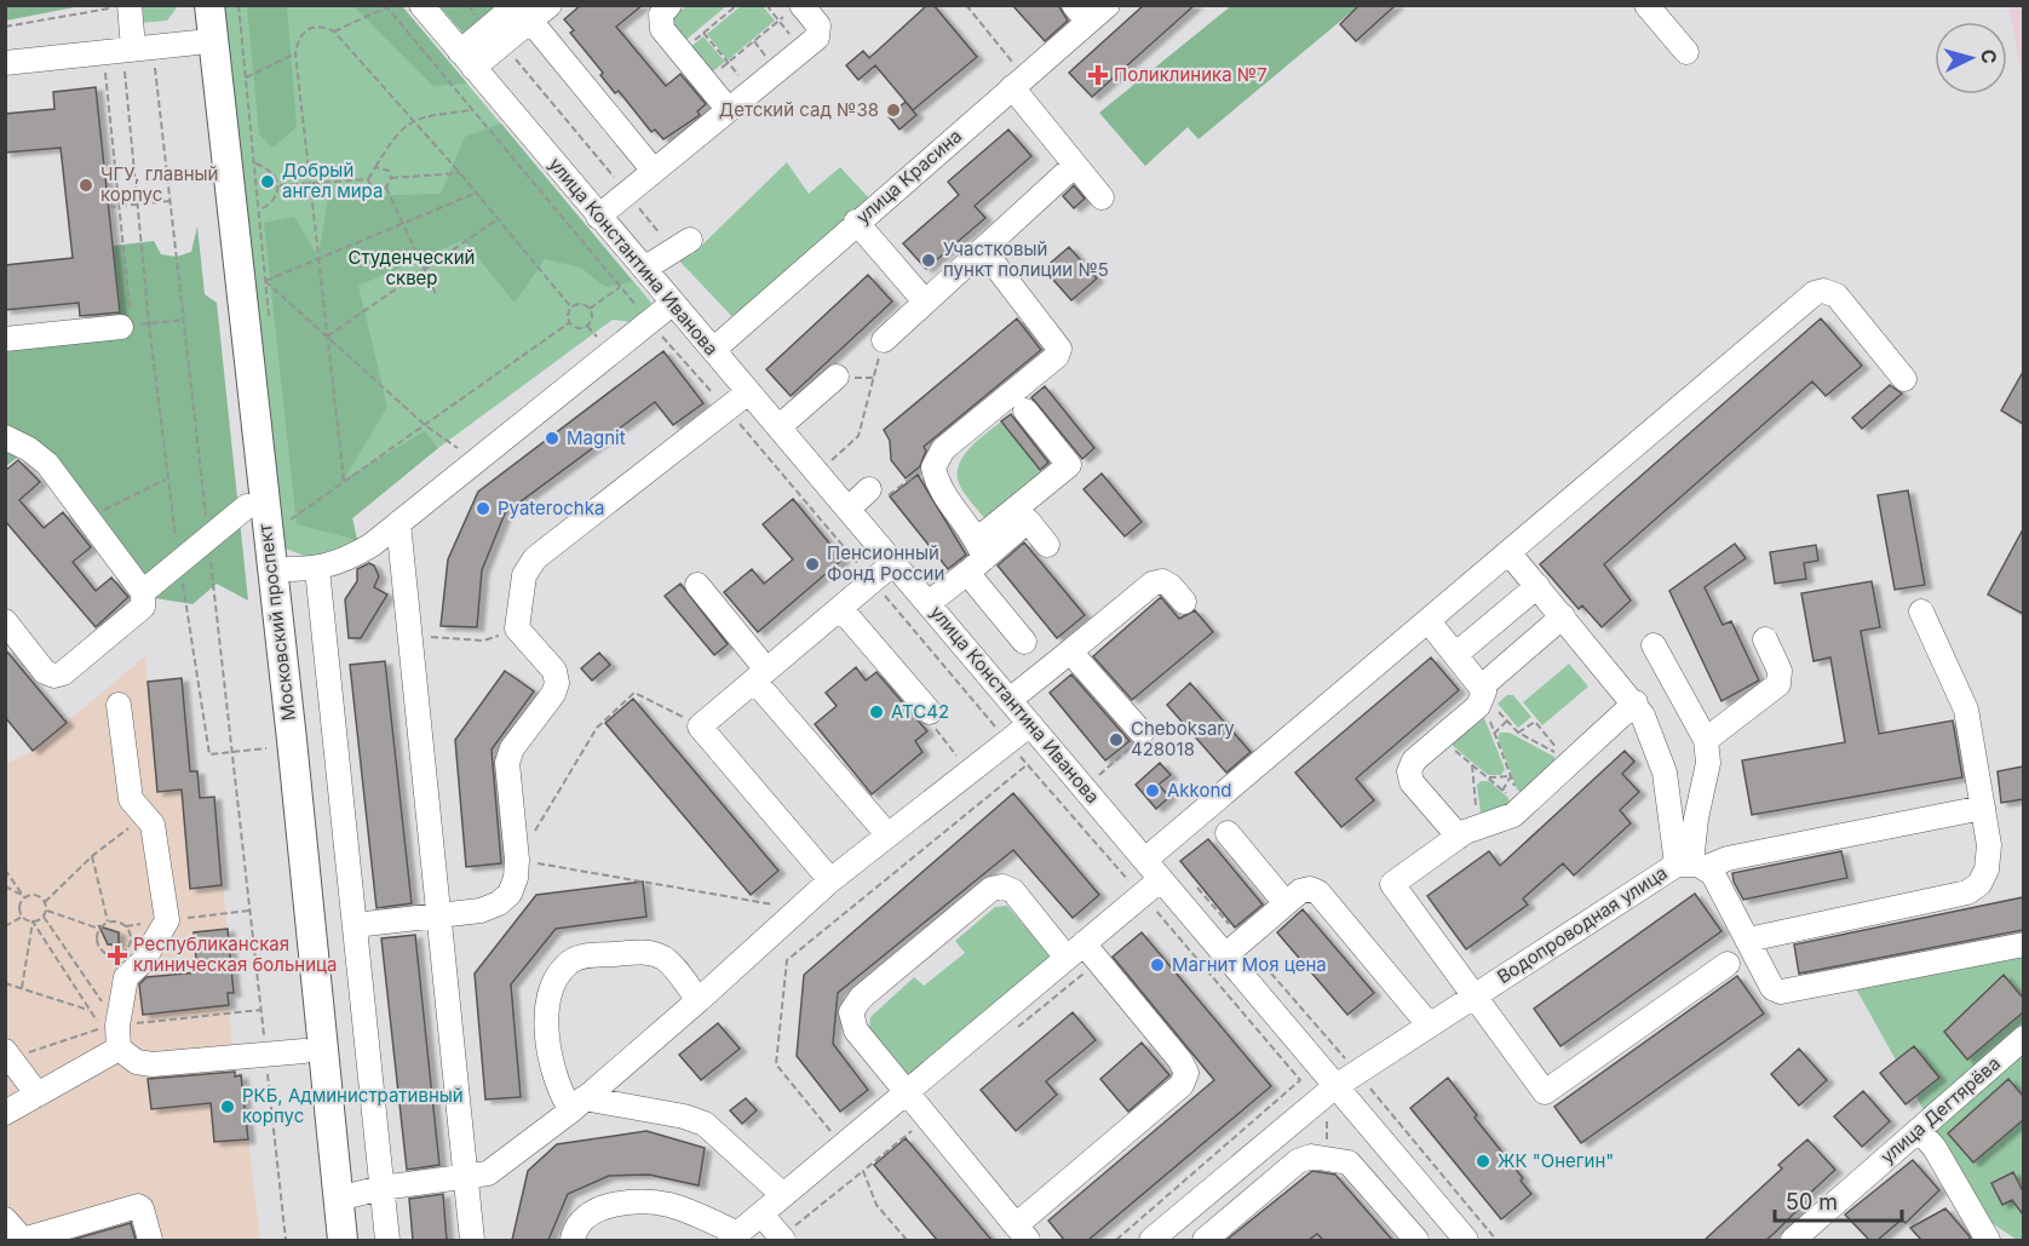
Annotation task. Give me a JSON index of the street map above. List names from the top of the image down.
{
  "streets": {
    "main road": ["Московский проспект"],
    "street": [
      "улица Красина",
      "улица Константина Иванова",
      "Водопроводная улица",
      "улица Дегтярёва"
    ]
  },
  "crossings": [
    ["улица Красина", "улица Константина Иванова"],
    ["улица Константина Иванова", "Водопроводная улица"]
  ],
  "parks": ["Студенческий сквер"],
  "places": {
    "health": ["Поликлиника №7", "Республиканская клиническая больница"],
    "other": [
      "Детский сад №38",
      "Добрый ангел мира",
      "ЧГУ, главный корпус",
      "Участковый пункт полиции №5",
      "Magnit",
      "Pyaterochka",
      "Пенсионный Фонд России",
      "АТС42",
      "Cheboksary 428018",
      "Akkond",
      "Магнит Моя цена",
      "РКБ, Административный корпус",
      "ЖК \"Онегин\""
    ]
  },
  "scale_bar": "50 m",
  "north": "right"
}
